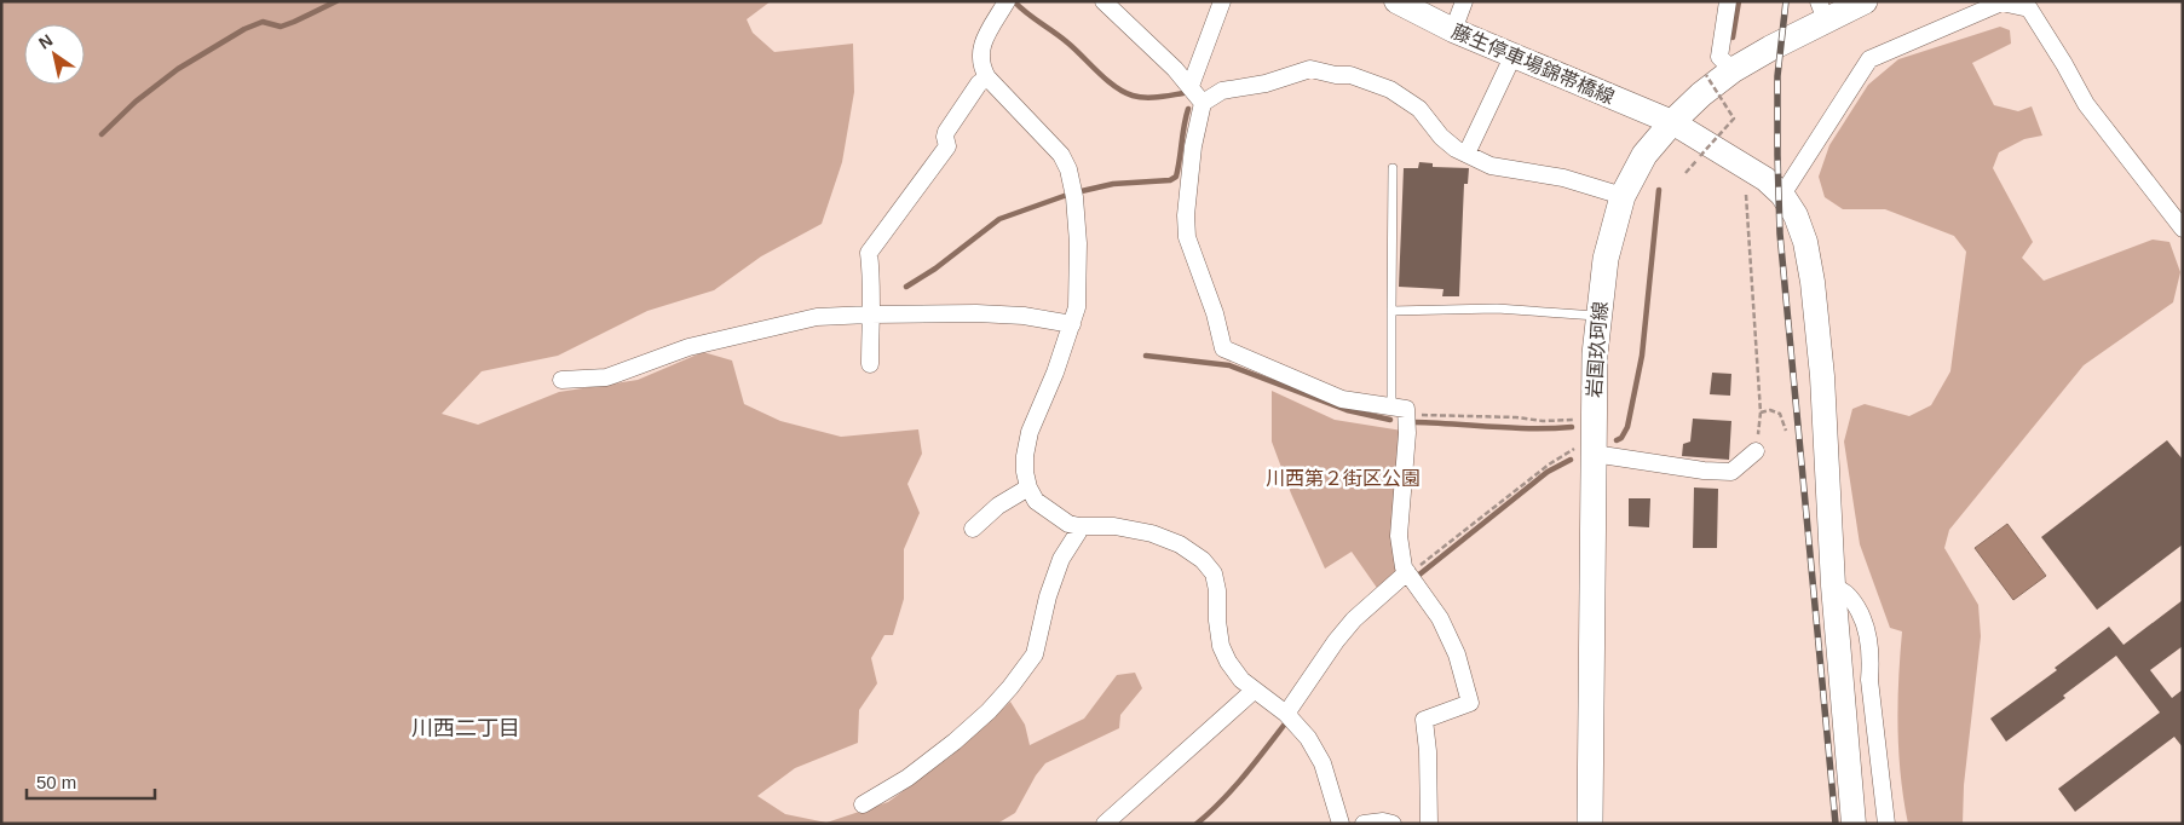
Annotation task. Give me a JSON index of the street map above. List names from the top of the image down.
{
  "streets": {
    "main road": ["岩国玖珂線"],
    "street": ["藤生停車場錦帯橋線"]
  },
  "crossings": [
    ["藤生停車場錦帯橋線", "岩国玖珂線"]
  ],
  "districts": ["川西二丁目"],
  "parks": ["川西第２街区公園"],
  "scale_bar": "50 m",
  "north": "top left"
}
